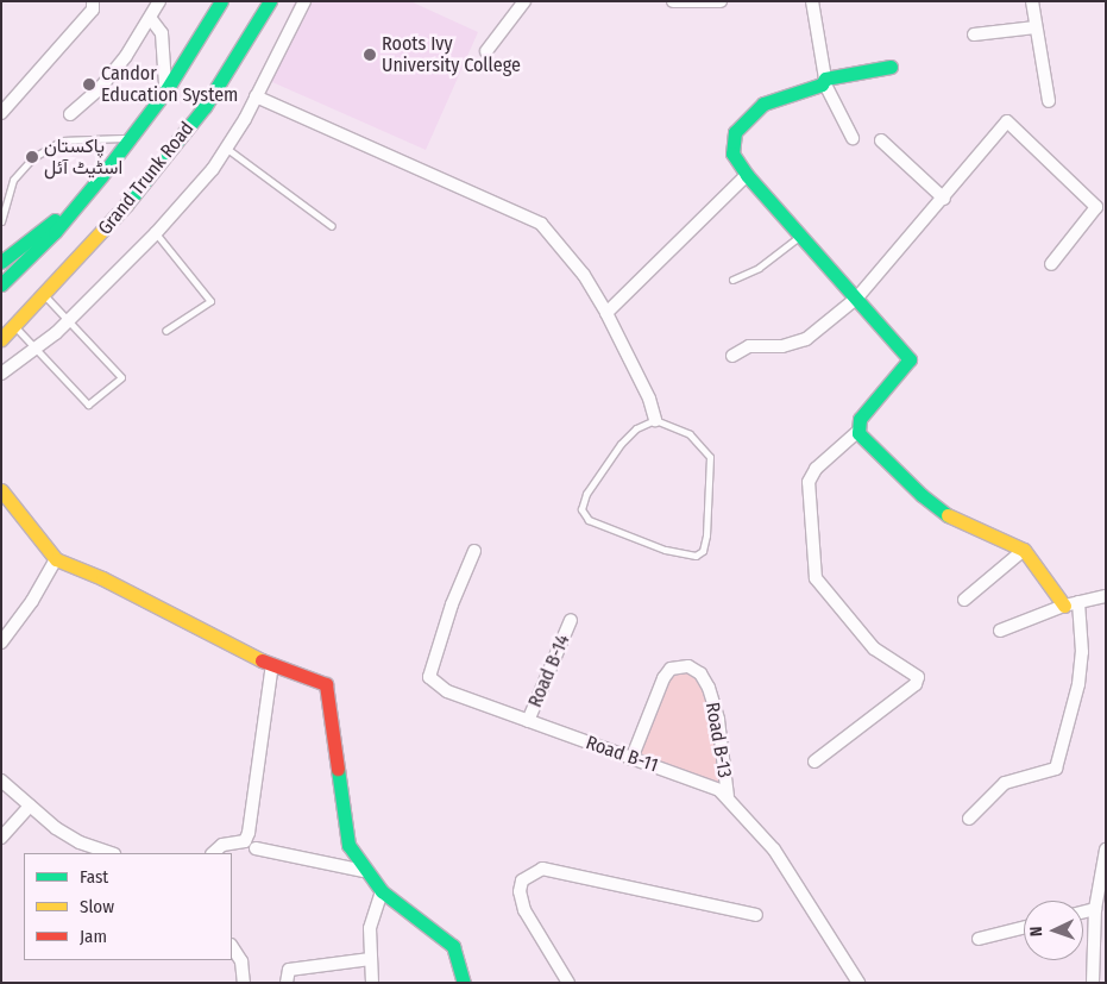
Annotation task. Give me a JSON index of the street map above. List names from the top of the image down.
{
  "streets": {
    "main road": ["Grand Trunk Road"],
    "street": ["Road B-14", "Road B-13", "Road B-11"]
  },
  "crossings": [
    ["Road B-14", "Road B-11"],
    ["Road B-13", "Road B-11"]
  ],
  "places": ["Roots Ivy University College", "Candor Education System", "پاکستان اسٹیٹ آئل"],
  "legend": ["Fast", "Slow", "Jam"],
  "north": "left"
}
